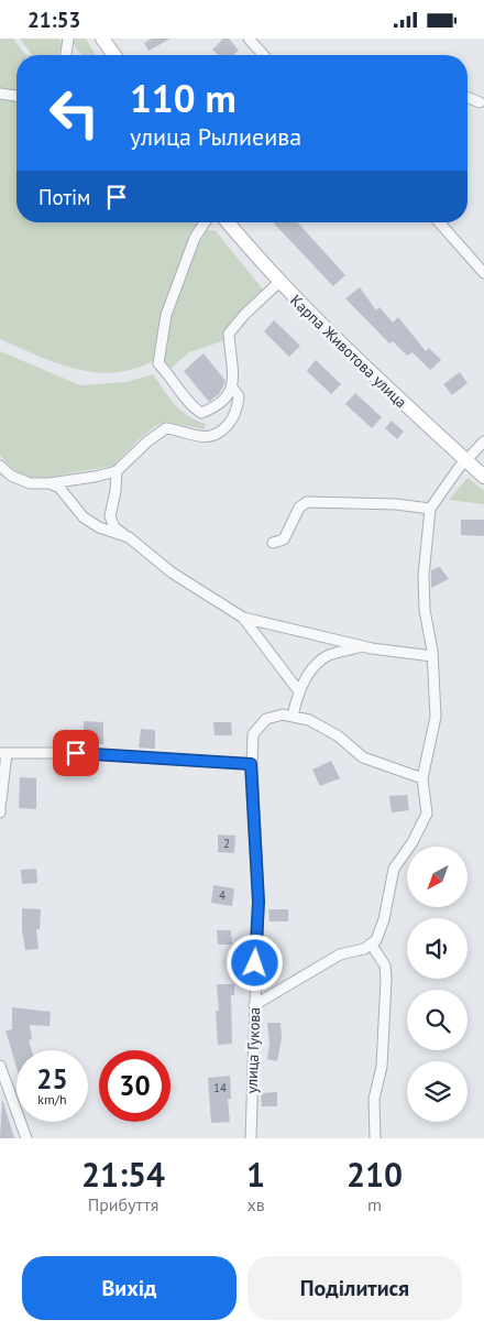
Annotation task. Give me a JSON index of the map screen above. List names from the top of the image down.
{
  "streets": {
    "main road": ["Карпа Животова улица"],
    "street": ["улица Гукова"]
  },
  "house_numbers": ["2", "4", "14"],
  "north": "bottom left",
  "page": {
    "status": "21:53",
    "turn": ["110 m", "улица Рылиеива"],
    "then": "Потім",
    "speed": "25 km/h",
    "limit": "30",
    "eta": [
      "21:54",
      "Прибуття",
      "1",
      "хв",
      "210",
      "m"
    ],
    "buttons": ["Вихід", "Поділитися"]
  }
}
